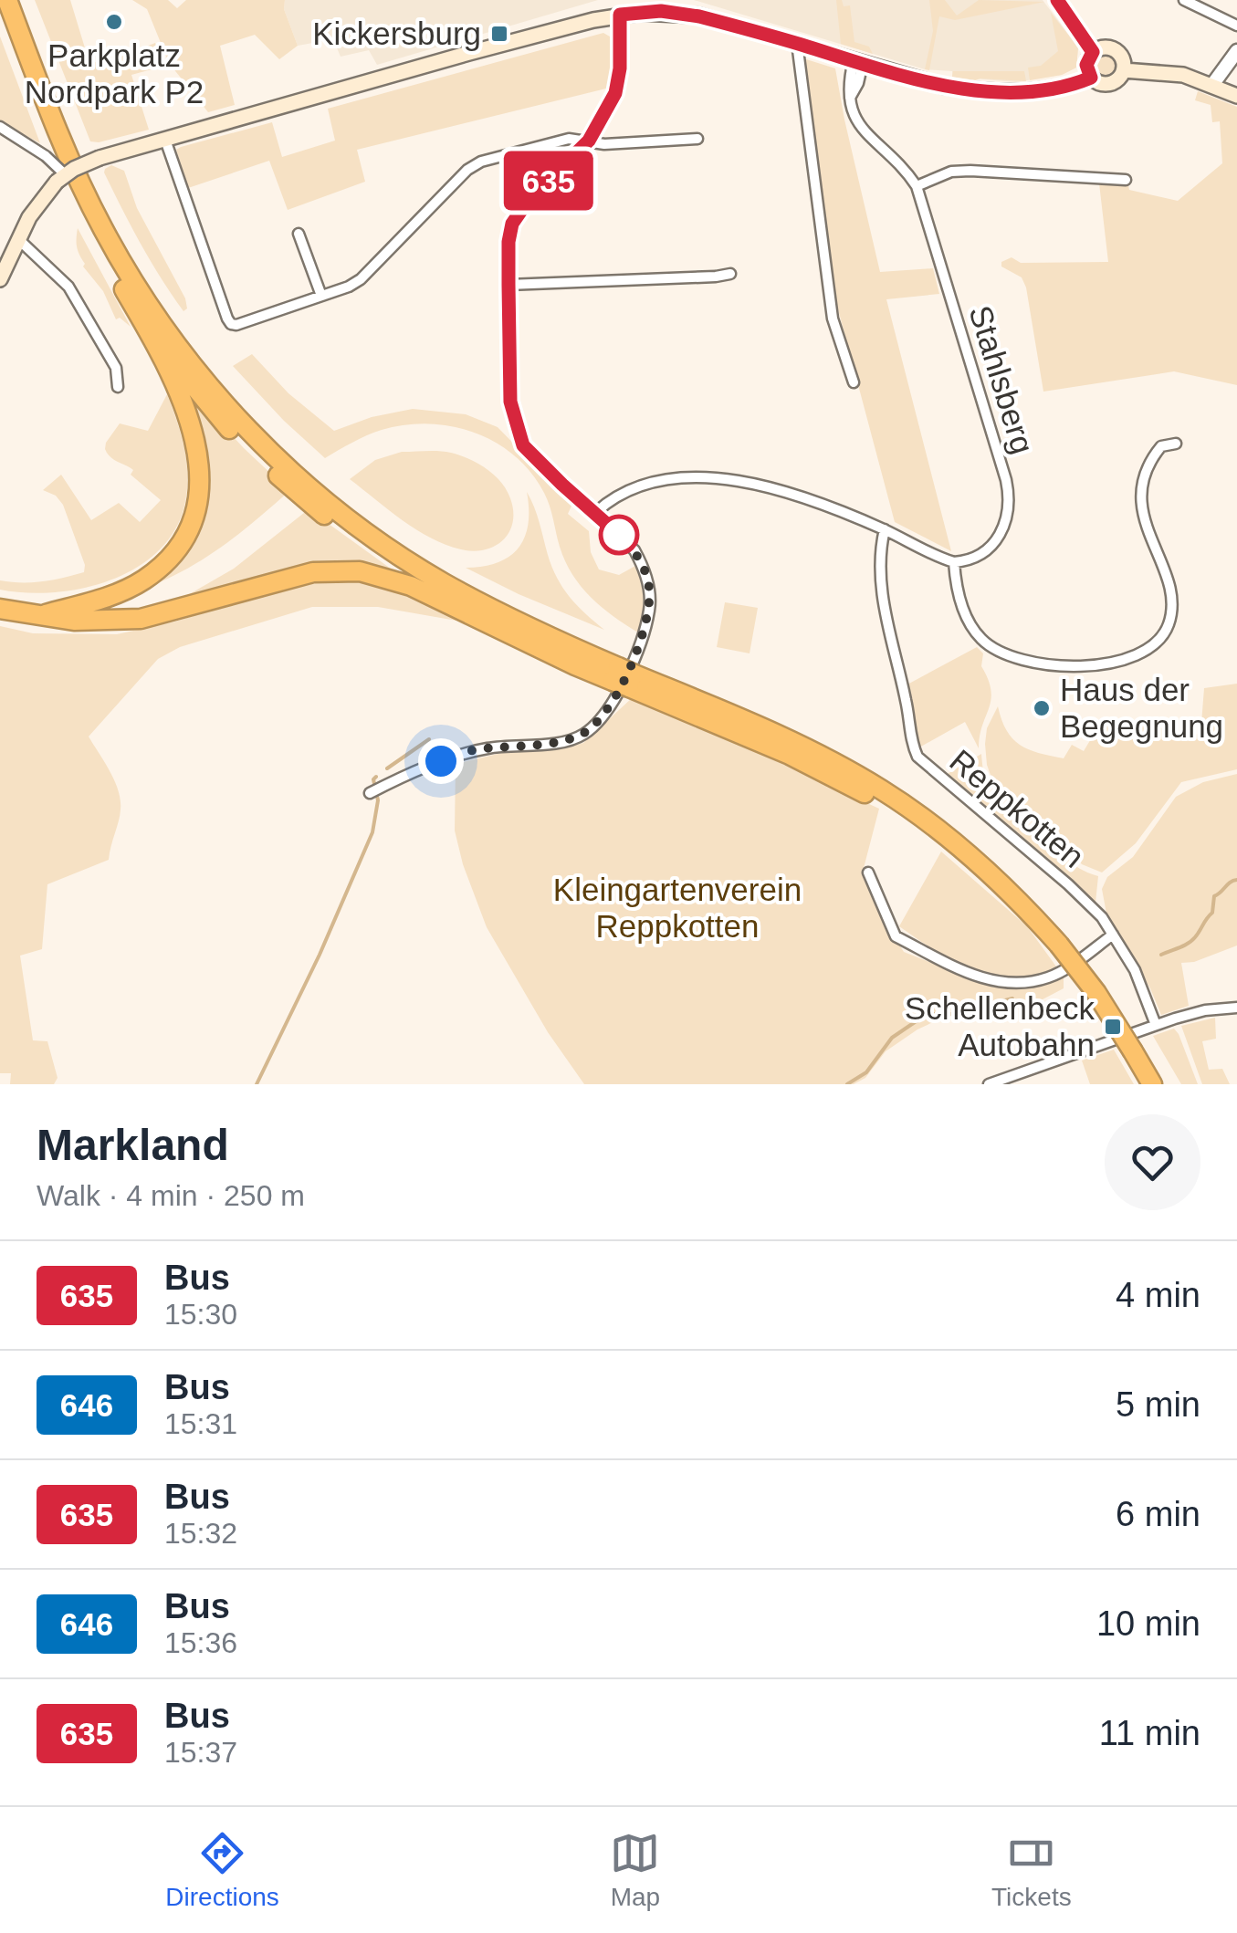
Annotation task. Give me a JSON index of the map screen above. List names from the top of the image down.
{
  "streets": {
    "street": ["Stahlsberg", "Reppkotten"]
  },
  "parks": ["Kleingartenverein Reppkotten"],
  "places": {
    "other": ["Parkplatz Nordpark P2", "Haus der Begegnung"],
    "transit": ["Kickersburg", "Schellenbeck Autobahn"]
  },
  "lines": ["bus line 635"],
  "page": {
    "on_map": "635",
    "heading": ["Markland", "Walk · 4 min · 250 m"],
    "list": [
      {
        "mark": "635",
        "name": "Bus",
        "note": "15:30",
        "value": "4 min"
      },
      {
        "mark": "646",
        "name": "Bus",
        "note": "15:31",
        "value": "5 min"
      },
      {
        "mark": "635",
        "name": "Bus",
        "note": "15:32",
        "value": "6 min"
      },
      {
        "mark": "646",
        "name": "Bus",
        "note": "15:36",
        "value": "10 min"
      },
      {
        "mark": "635",
        "name": "Bus",
        "note": "15:37",
        "value": "11 min"
      }
    ],
    "tabs": ["Directions", "Map", "Tickets"]
  }
}
